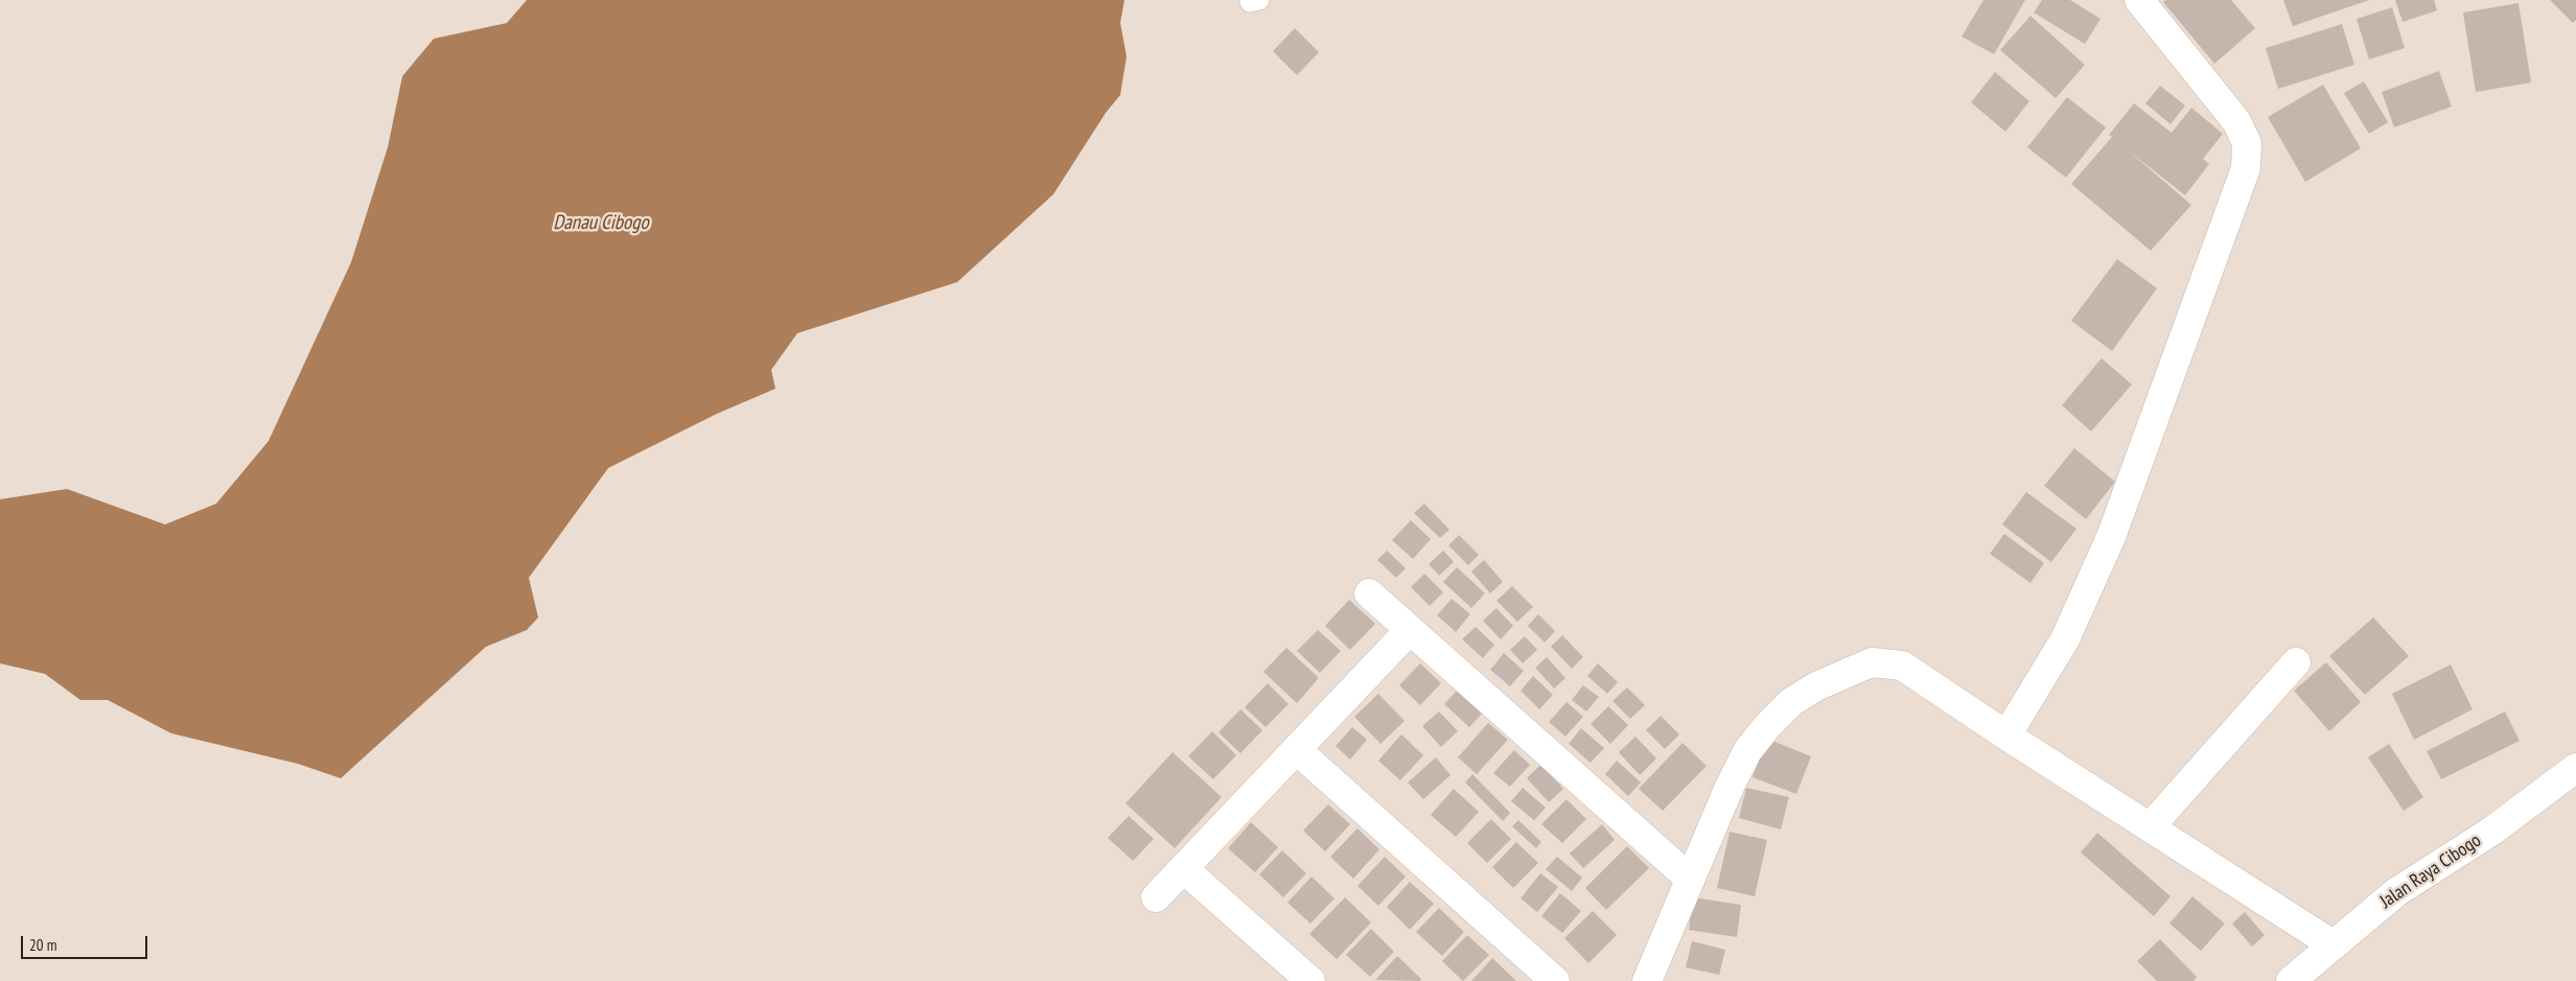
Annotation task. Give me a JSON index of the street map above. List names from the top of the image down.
{
  "streets": {
    "street": ["Jalan Raya Cibogo"]
  },
  "water": ["Danau Cibogo"],
  "scale_bar": "20 m"
}
